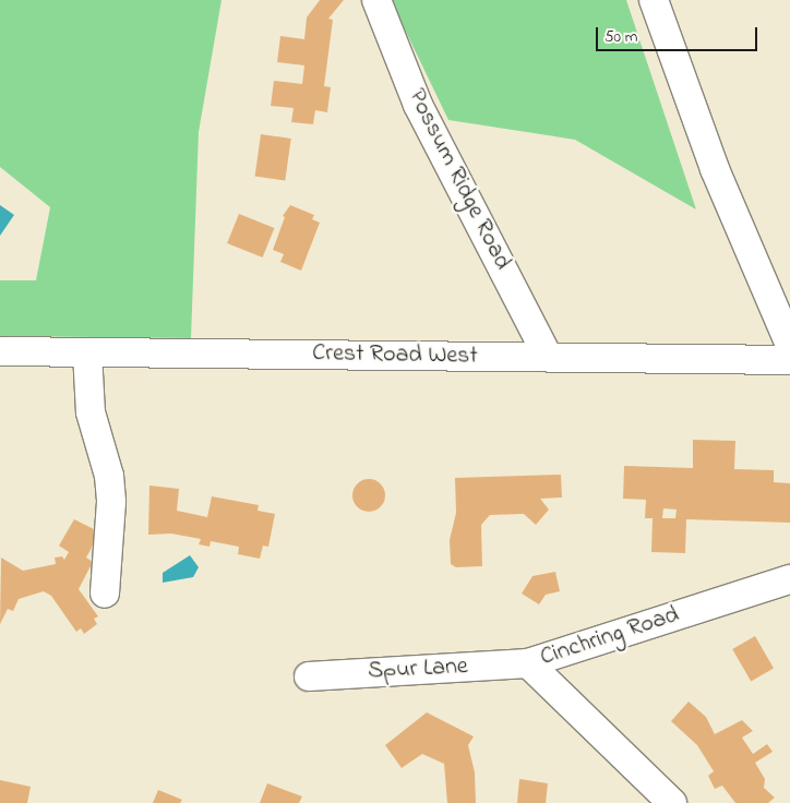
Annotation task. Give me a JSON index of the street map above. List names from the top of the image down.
{
  "streets": {
    "street": [
      "Possum Ridge Road",
      "Crest Road West",
      "Cinchring Road",
      "Spur Lane"
    ]
  },
  "crossings": [
    ["Possum Ridge Road", "Crest Road West"],
    ["Cinchring Road", "Spur Lane"]
  ],
  "scale_bar": "50 m"
}
